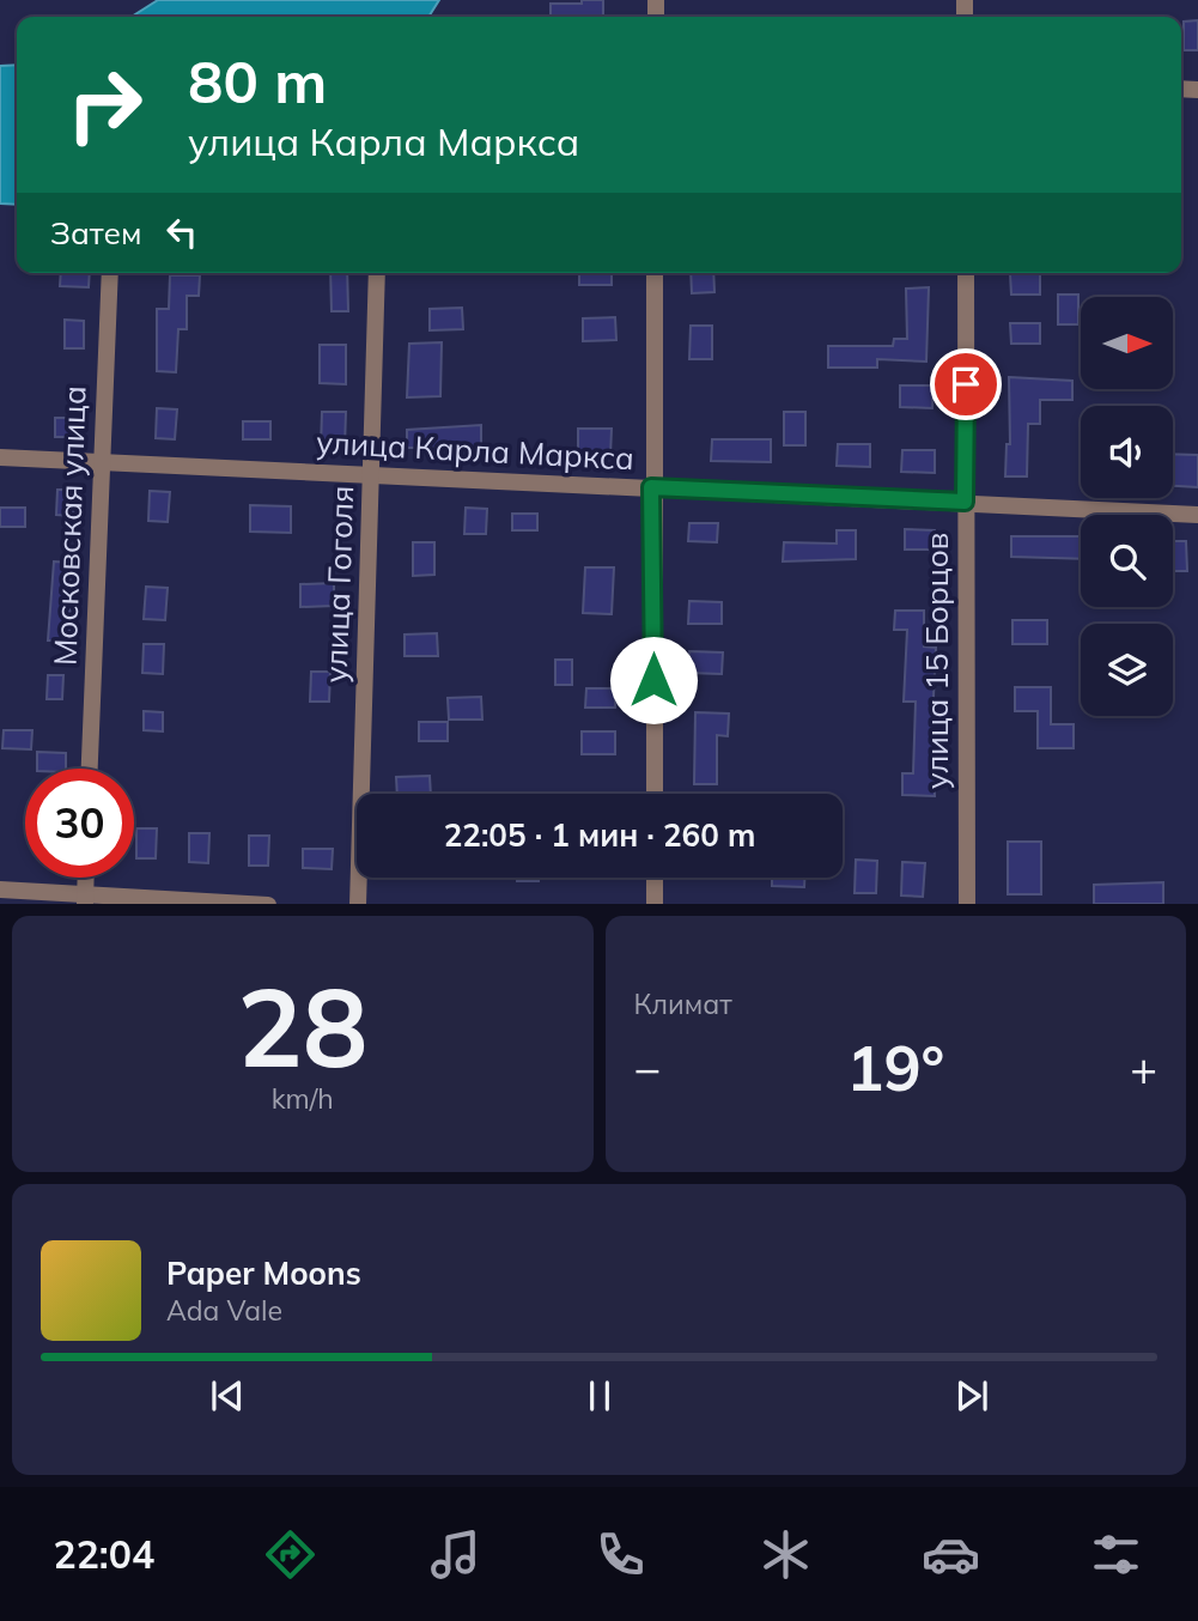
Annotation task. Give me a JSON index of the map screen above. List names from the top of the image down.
{
  "streets": {
    "street": [
      "улица Карла Маркса",
      "Московская улица",
      "улица Гоголя",
      "улица 15 Борцов"
    ]
  },
  "crossings": [
    ["улица Карла Маркса", "Московская улица"],
    ["улица Карла Маркса", "улица Гоголя"],
    ["улица Карла Маркса", "улица 15 Борцов"]
  ],
  "north": "right",
  "page": {
    "turn": ["80 m", "улица Карла Маркса"],
    "then": "Затем",
    "limit": "30",
    "trip": "22:05 · 1 мин · 260 m",
    "tile": [
      ["28", "km/h"],
      "Климат"
    ],
    "heat": ["−", "19°", "+"],
    "song": ["Paper Moons", "Ada Vale"],
    "tabs": "22:04"
  }
}
